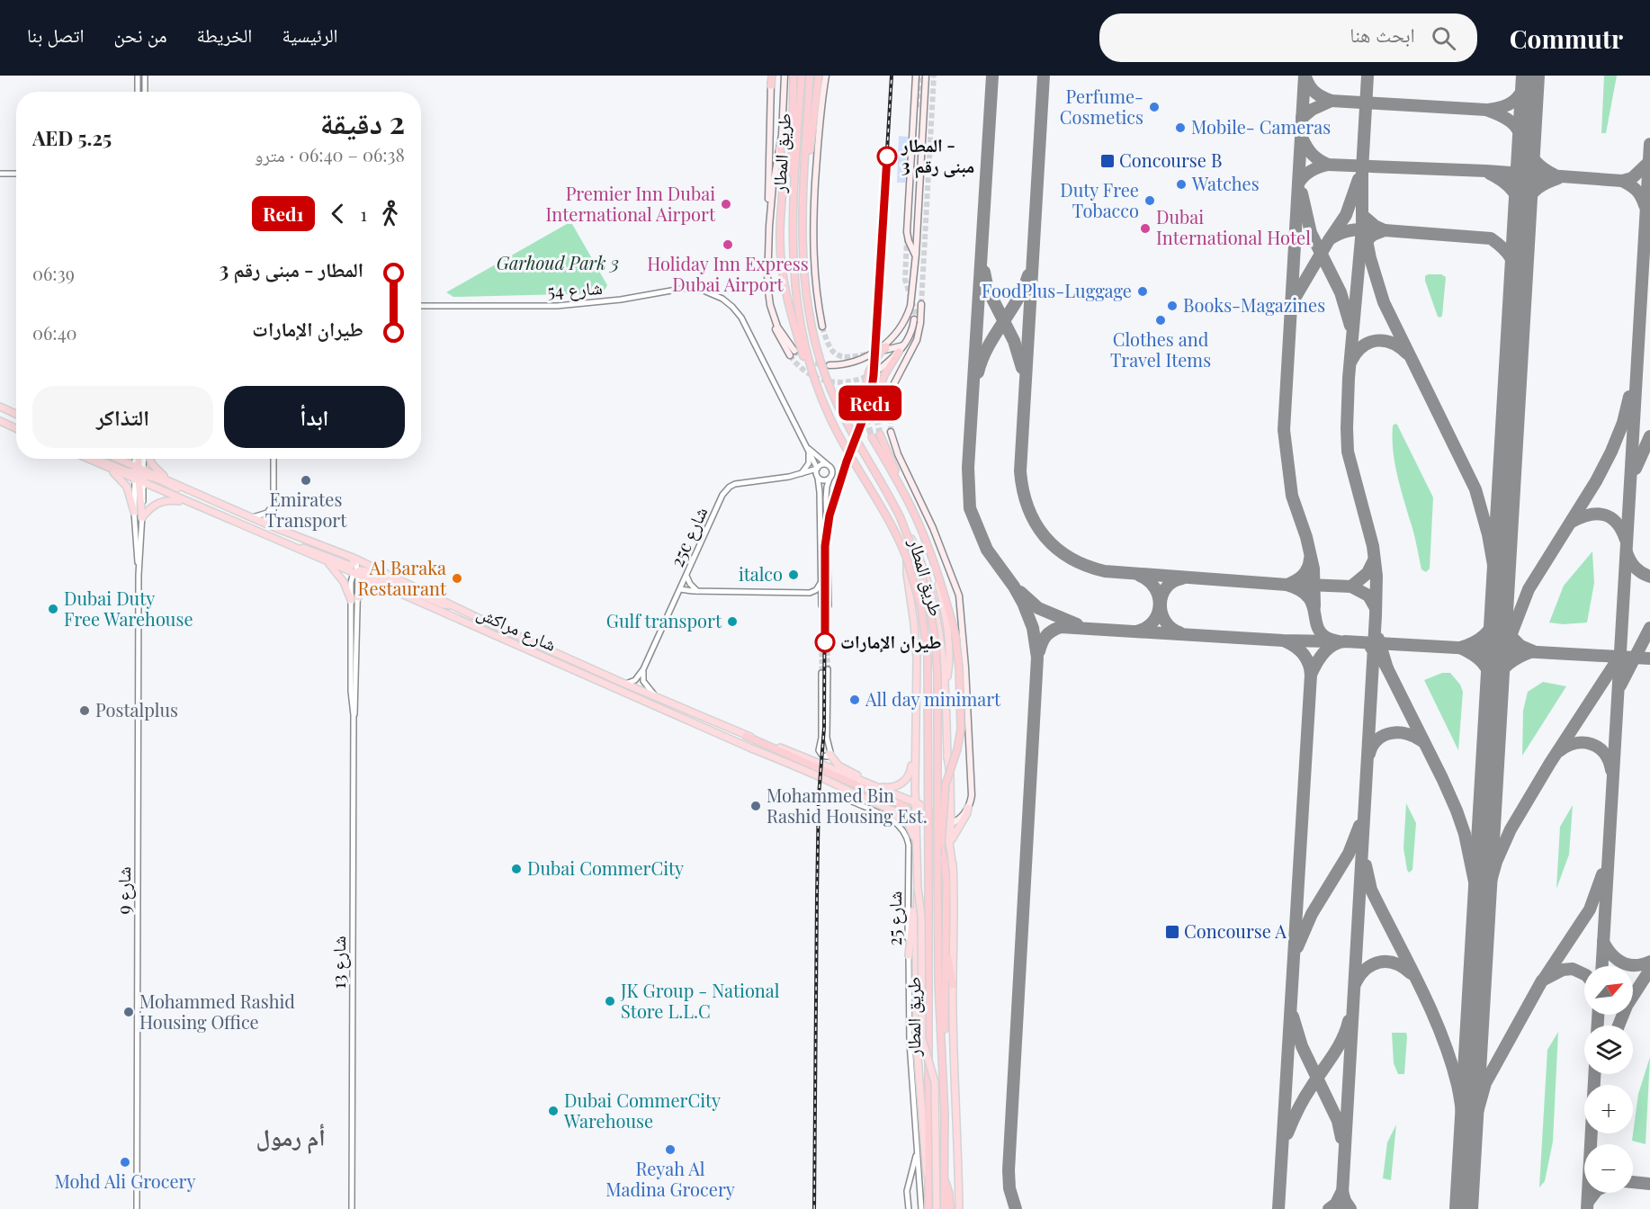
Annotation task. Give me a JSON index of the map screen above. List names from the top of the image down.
{
  "streets": {
    "highway": ["طريق المطار"],
    "main road": ["شارع مراكش"],
    "street": [
      "شارع 54",
      "25c شارع",
      "شارع 9",
      "شارع 25",
      "شارع 13"
    ]
  },
  "crossings": [
    ["شارع 54", "25c شارع"],
    ["25c شارع", "شارع مراكش"],
    ["شارع مراكش", "شارع 9"],
    ["شارع مراكش", "شارع 25"],
    ["شارع مراكش", "شارع 13"]
  ],
  "districts": ["أم رمول"],
  "parks": ["Garhoud Park 3"],
  "places": {
    "other": [
      "Perfume- Cosmetics",
      "Mobile- Cameras",
      "المطار - مبنى رقم 3",
      "Watches",
      "Duty Free Tobacco",
      "Premier Inn Dubai International Airport",
      "Dubai International Hotel",
      "Holiday Inn Express Dubai Airport",
      "FoodPlus-Luggage",
      "Books-Magazines",
      "Clothes and Travel Items",
      "Emirates Transport",
      "italco",
      "Al Baraka Restaurant",
      "Dubai Duty Free Warehouse",
      "Gulf transport",
      "طيران الإمارات",
      "All day minimart",
      "Postalplus",
      "Mohammed Bin Rashid Housing Est.",
      "Dubai CommerCity",
      "JK Group - National Store L.L.C",
      "Mohammed Rashid Housing Office",
      "Dubai CommerCity Warehouse",
      "Reyah Al Madina Grocery",
      "Mohd Ali Grocery"
    ],
    "transit": ["Concourse B", "Concourse A"]
  },
  "lines": ["metro line Red1"],
  "north": "top right",
  "page": {
    "header": "Commutr",
    "search": "ابحث هنا",
    "nav": [
      "الرئيسية",
      "الخريطة",
      "من نحن",
      "اتصل بنا"
    ],
    "on_map": "Red1",
    "heading": ["2 دقيقة", "06:38 – 06:40 · مترو", "AED 5.25"],
    "legs": ["1", "Red1"],
    "list": [
      {
        "name": "المطار - مبنى رقم 3",
        "value": "06:39"
      },
      {
        "name": "طيران الإمارات",
        "value": "06:40"
      }
    ],
    "buttons": ["ابدأ", "التذاكر"],
    "map_buttons": ["+", "−"]
  }
}
